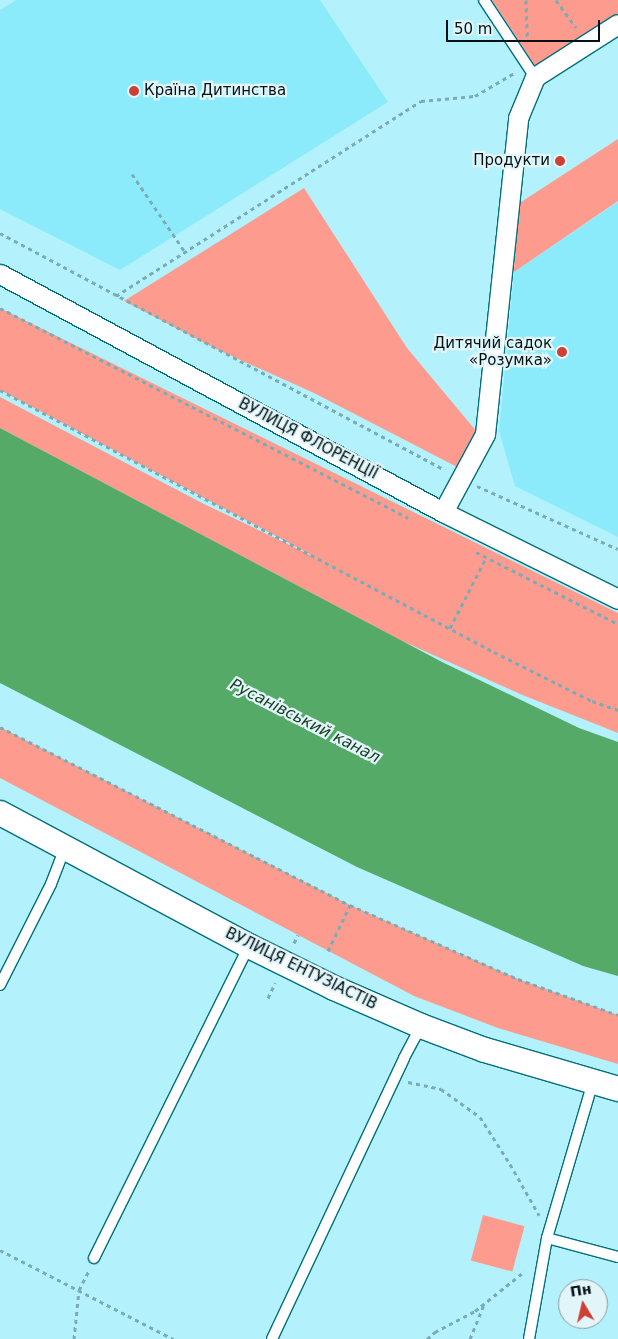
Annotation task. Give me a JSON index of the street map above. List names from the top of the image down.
{
  "streets": {
    "street": ["ВУЛИЦЯ ФЛОРЕНЦІЇ", "ВУЛИЦЯ ЕНТУЗІАСТІВ"]
  },
  "water": ["Русанівський канал"],
  "places": ["Країна Дитинства", "Продукти", "Дитячий садок «Розумка»"],
  "scale_bar": "50 m",
  "north": "top"
}
